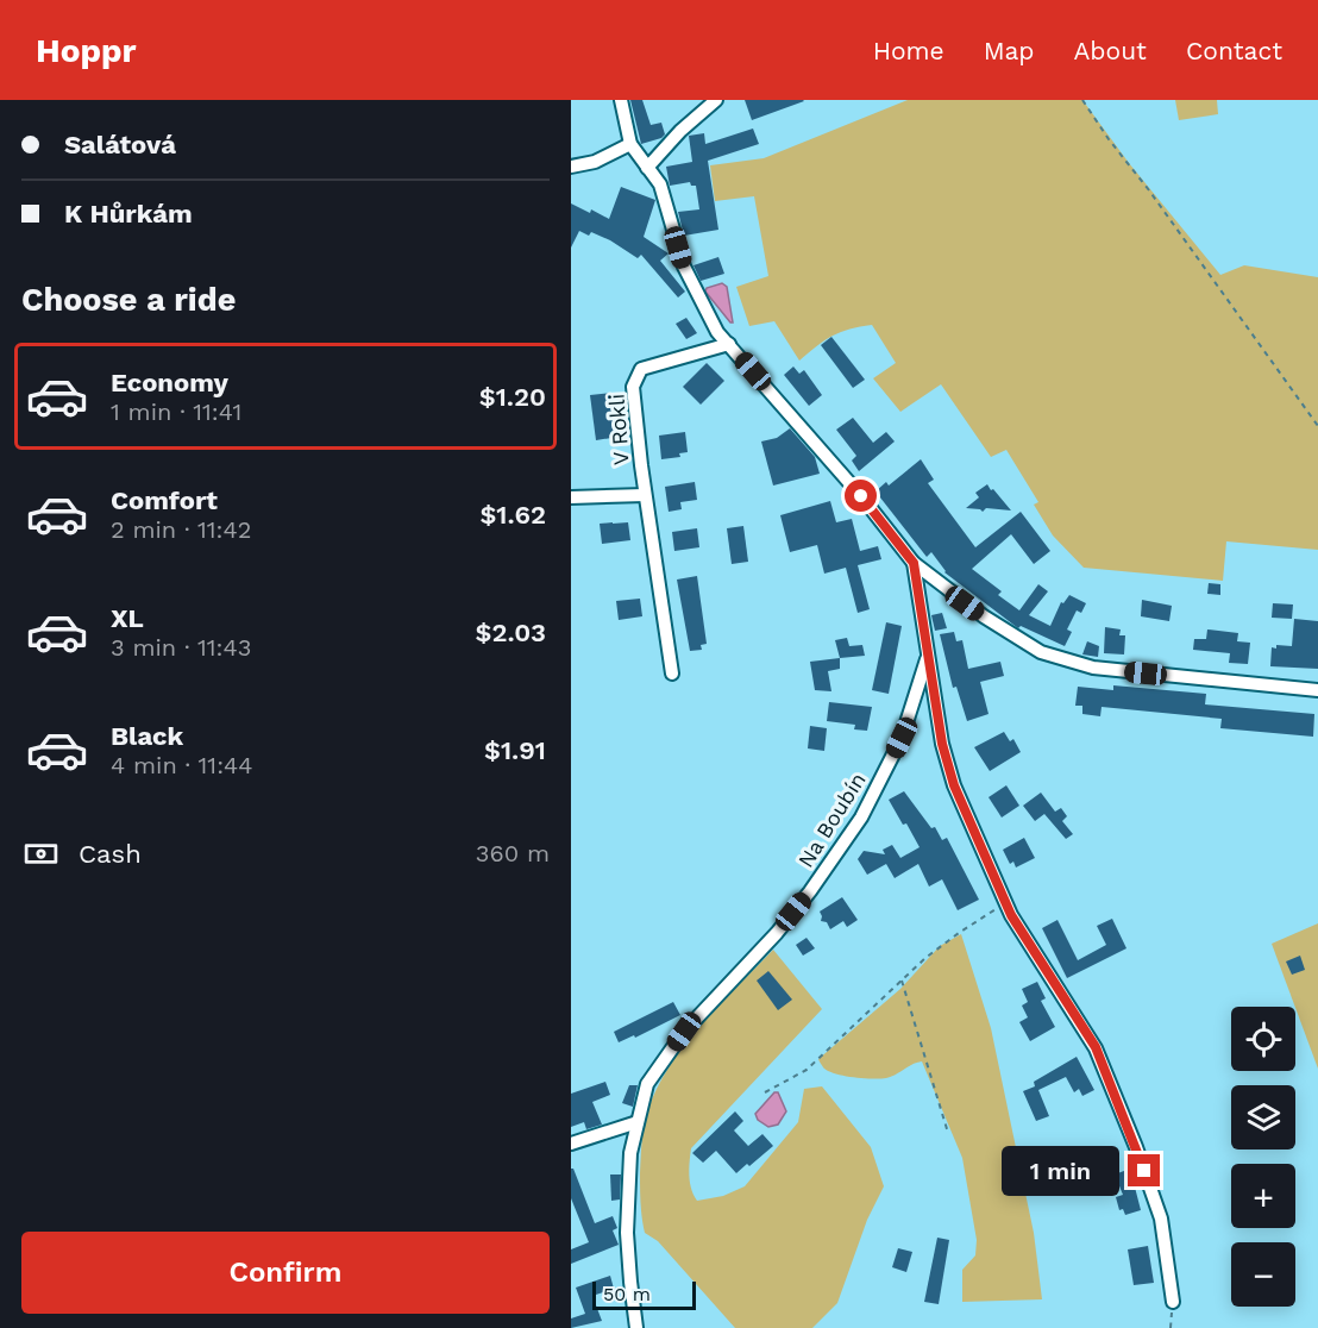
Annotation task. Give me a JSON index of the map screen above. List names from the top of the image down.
{
  "streets": {
    "street": ["V Rokli", "Na Boubín"]
  },
  "scale_bar": "50 m",
  "page": {
    "header": "Hoppr",
    "nav": [
      "Home",
      "Map",
      "About",
      "Contact"
    ],
    "banner": ["Salátová", "K Hůrkám"],
    "heading": "Choose a ride",
    "list": [
      {
        "name": "Economy",
        "note": "1 min · 11:41",
        "value": "$1.20"
      },
      {
        "name": "Comfort",
        "note": "2 min · 11:42",
        "value": "$1.62"
      },
      {
        "name": "XL",
        "note": "3 min · 11:43",
        "value": "$2.03"
      },
      {
        "name": "Black",
        "note": "4 min · 11:44",
        "value": "$1.91"
      }
    ],
    "pay": ["Cash", "360 m"],
    "map_buttons": ["+", "−"],
    "bubble": "1 min",
    "buttons": "Confirm",
    "scale": "50 m"
  }
}
